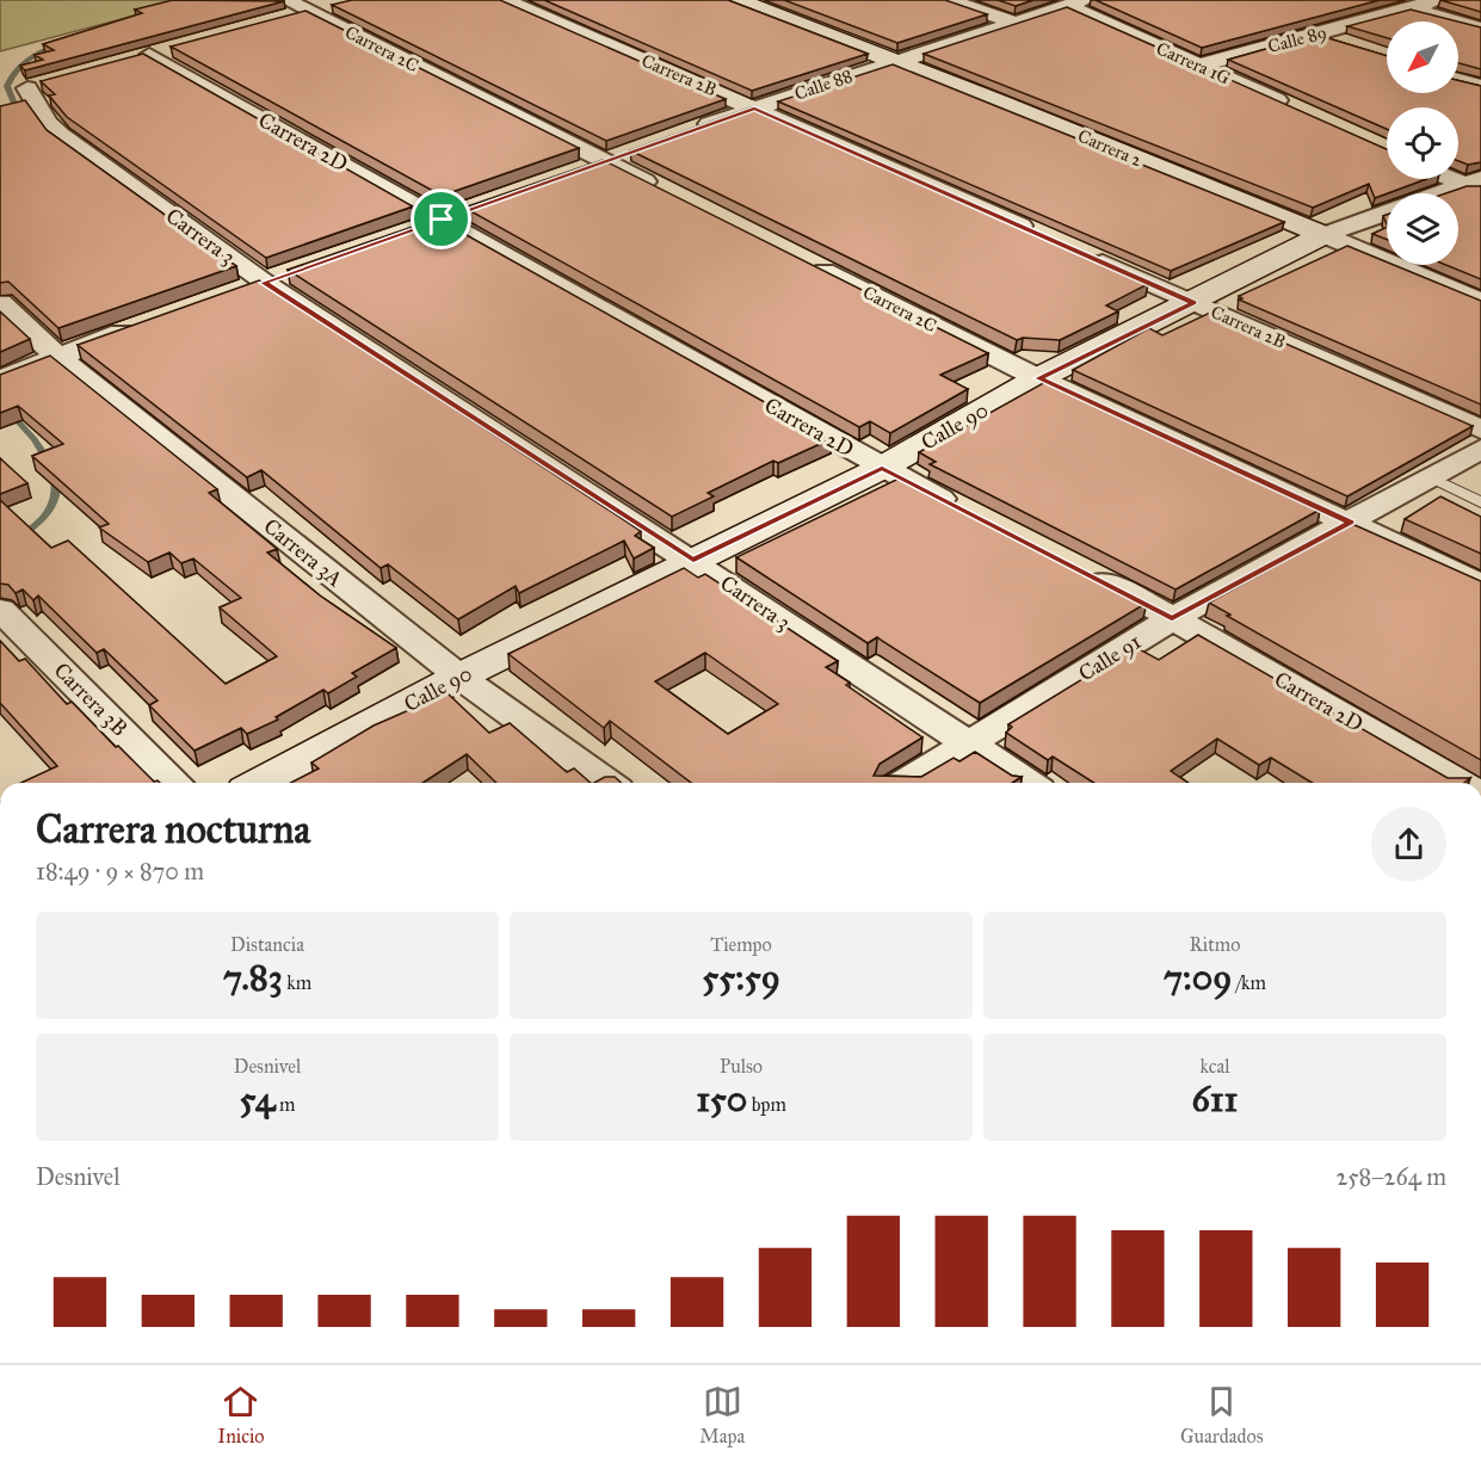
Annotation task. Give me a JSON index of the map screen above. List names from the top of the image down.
{
  "streets": {
    "street": [
      "Calle 89",
      "Carrera 2C",
      "Carrera 1G",
      "Carrera 2B",
      "Calle 88",
      "Carrera 2D",
      "Carrera 2",
      "Carrera 3",
      "Calle 90",
      "Carrera 3A",
      "Calle 91",
      "Carrera 3B"
    ]
  },
  "crossings": [
    ["Calle 89", "Carrera 1G"],
    ["Carrera 2C", "Calle 90"],
    ["Carrera 2C", "Calle 91"],
    ["Carrera 1G", "Calle 88"],
    ["Carrera 2B", "Calle 88"],
    ["Carrera 2B", "Calle 90"],
    ["Calle 88", "Carrera 2"],
    ["Carrera 2D", "Calle 90"],
    ["Carrera 2D", "Calle 91"],
    ["Carrera 2", "Calle 90"],
    ["Carrera 3", "Calle 90"],
    ["Carrera 3", "Calle 91"],
    ["Calle 90", "Carrera 3A"]
  ],
  "north": "bottom left",
  "page": {
    "heading": ["Carrera nocturna", "18:49 · 9 × 870 m"],
    "stats": [
      ["Distancia", "7.83 km"],
      ["Tiempo", "55:59"],
      ["Ritmo", "7:09 /km"],
      ["Desnivel", "54 m"],
      ["Pulso", "150 bpm"],
      ["kcal", "611"]
    ],
    "chart": ["Desnivel", "258–264 m"],
    "tabs": ["Inicio", "Mapa", "Guardados"]
  }
}
